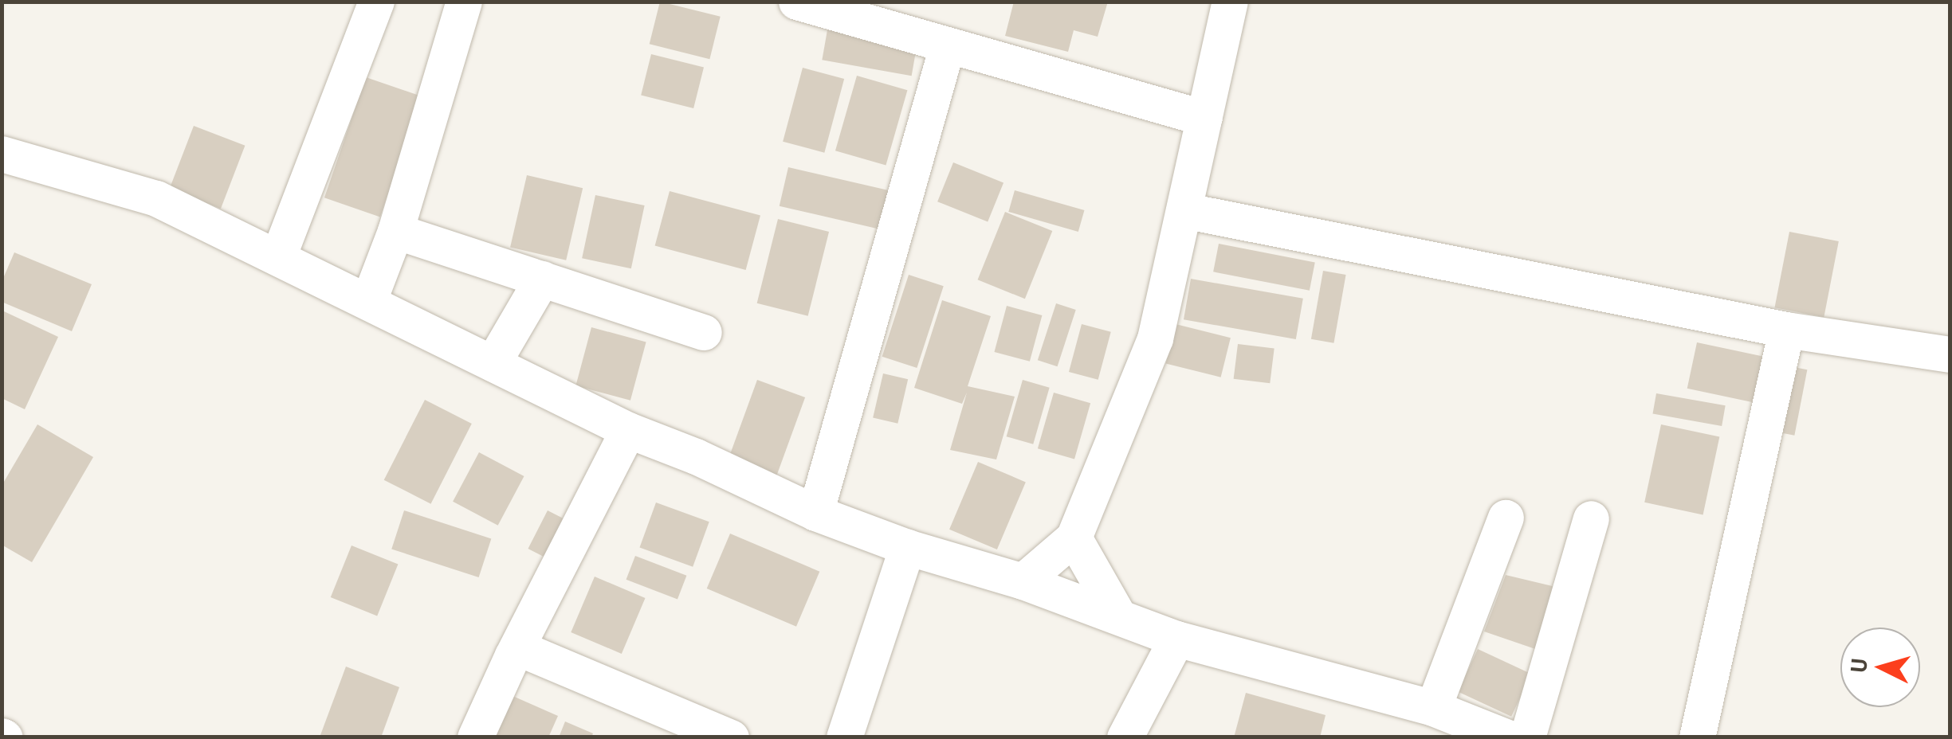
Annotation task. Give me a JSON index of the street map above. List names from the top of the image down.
{
  "north": "left"
}
